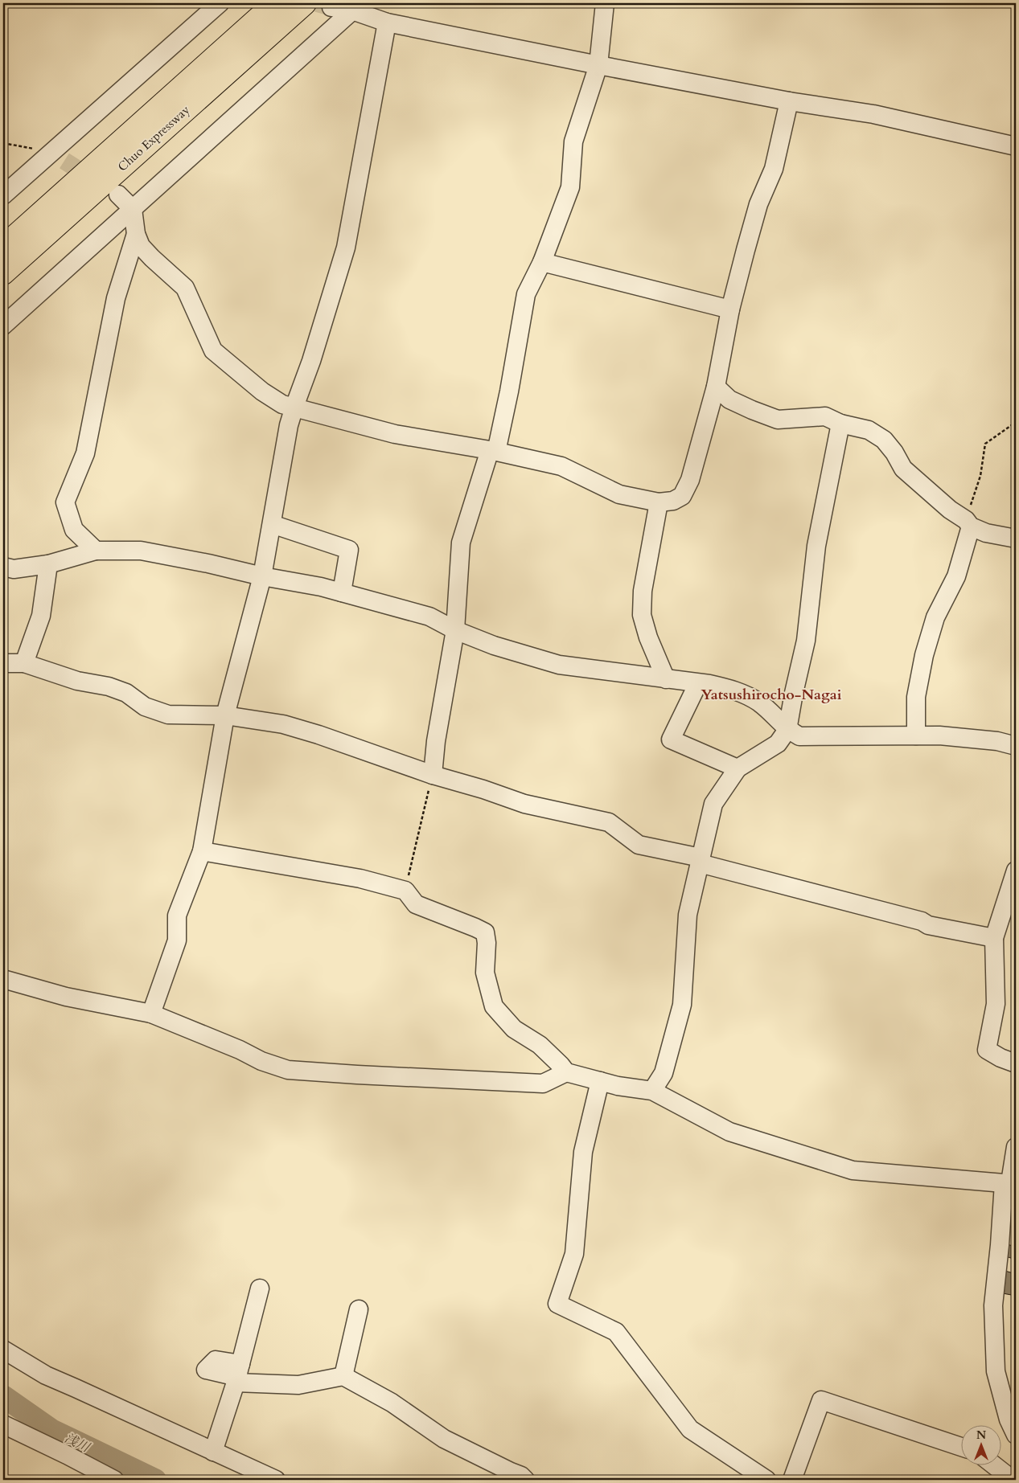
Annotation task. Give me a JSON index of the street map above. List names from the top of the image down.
{
  "streets": {
    "highway": ["Chuo Expressway"]
  },
  "districts": ["Yatsushirocho-Nagai"],
  "water": ["浅川"],
  "north": "top"
}
